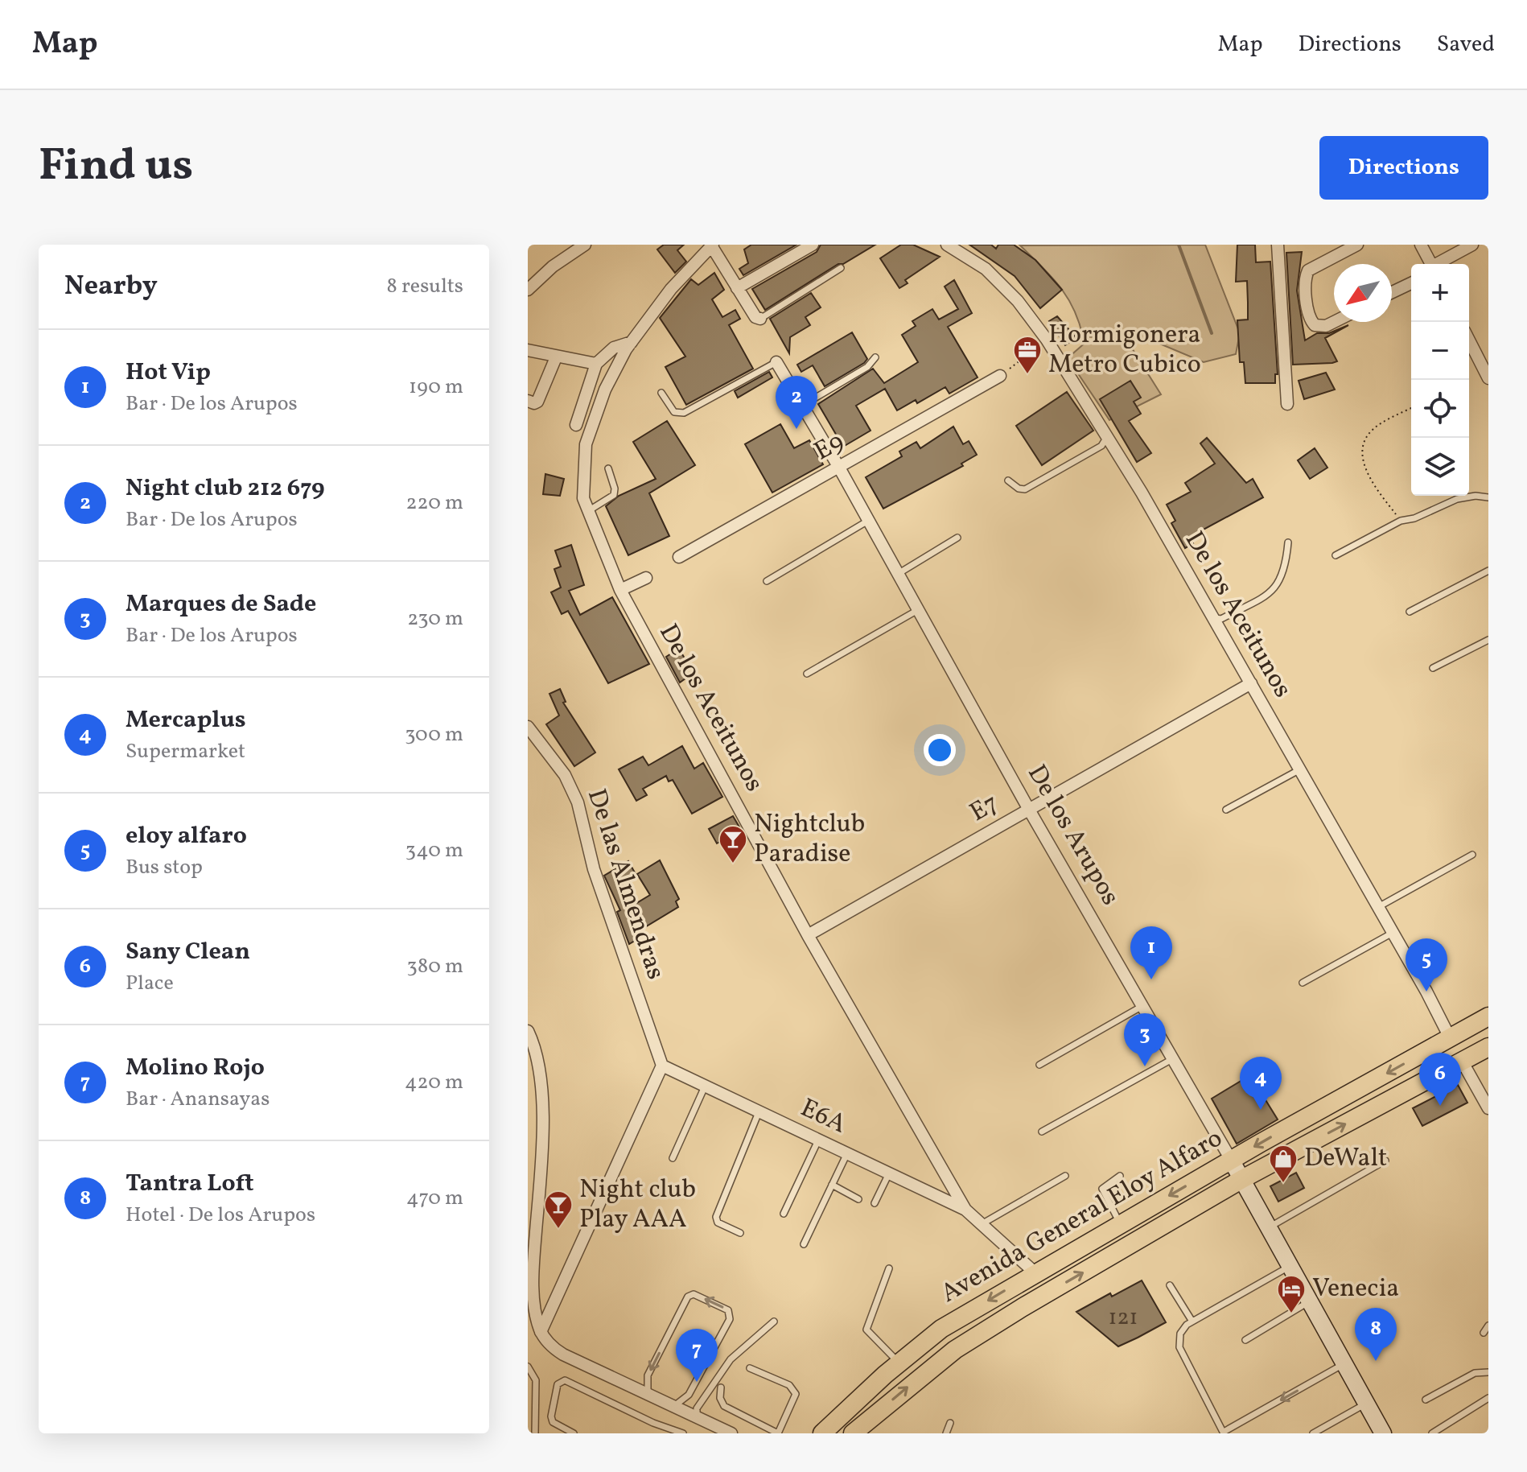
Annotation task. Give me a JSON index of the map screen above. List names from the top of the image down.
{
  "streets": {
    "main road": ["Avenida General Eloy Alfaro"],
    "street": [
      "E9",
      "De los Aceitunos",
      "E7",
      "De los Arupos",
      "De las Almendras",
      "E6A"
    ]
  },
  "crossings": [
    ["E9", "De los Arupos"],
    ["De los Aceitunos", "E7"],
    ["De los Aceitunos", "E6A"],
    ["De los Aceitunos", "Avenida General Eloy Alfaro"],
    ["E7", "De los Arupos"],
    ["De los Arupos", "Avenida General Eloy Alfaro"],
    ["De las Almendras", "E6A"]
  ],
  "places": {
    "office": ["Hormigonera Metro Cubico"],
    "bar": ["Nightclub Paradise", "Night club Play AAA"],
    "shop": ["DeWalt"],
    "hotel": ["Venecia"]
  },
  "house_numbers": ["121"],
  "north": "bottom left",
  "page": {
    "header": "Map",
    "nav": ["Map", "Directions", "Saved"],
    "title": "Find us",
    "buttons": "Directions",
    "heading": ["Nearby", "8 results"],
    "map_buttons": ["+", "−"],
    "list": [
      {
        "mark": "1",
        "name": "Hot Vip",
        "note": "Bar · De los Arupos",
        "value": "190 m"
      },
      {
        "mark": "2",
        "name": "Night club 212 679",
        "note": "Bar · De los Arupos",
        "value": "220 m"
      },
      {
        "mark": "3",
        "name": "Marques de Sade",
        "note": "Bar · De los Arupos",
        "value": "230 m"
      },
      {
        "mark": "4",
        "name": "Mercaplus",
        "note": "Supermarket",
        "value": "300 m"
      },
      {
        "mark": "5",
        "name": "eloy alfaro",
        "note": "Bus stop",
        "value": "340 m"
      },
      {
        "mark": "6",
        "name": "Sany Clean",
        "note": "Place",
        "value": "380 m"
      },
      {
        "mark": "7",
        "name": "Molino Rojo",
        "note": "Bar · Anansayas",
        "value": "420 m"
      },
      {
        "mark": "8",
        "name": "Tantra Loft",
        "note": "Hotel · De los Arupos",
        "value": "470 m"
      }
    ],
    "pins": [
      "2",
      "1",
      "5",
      "3",
      "6",
      "4",
      "8",
      "7"
    ]
  }
}
